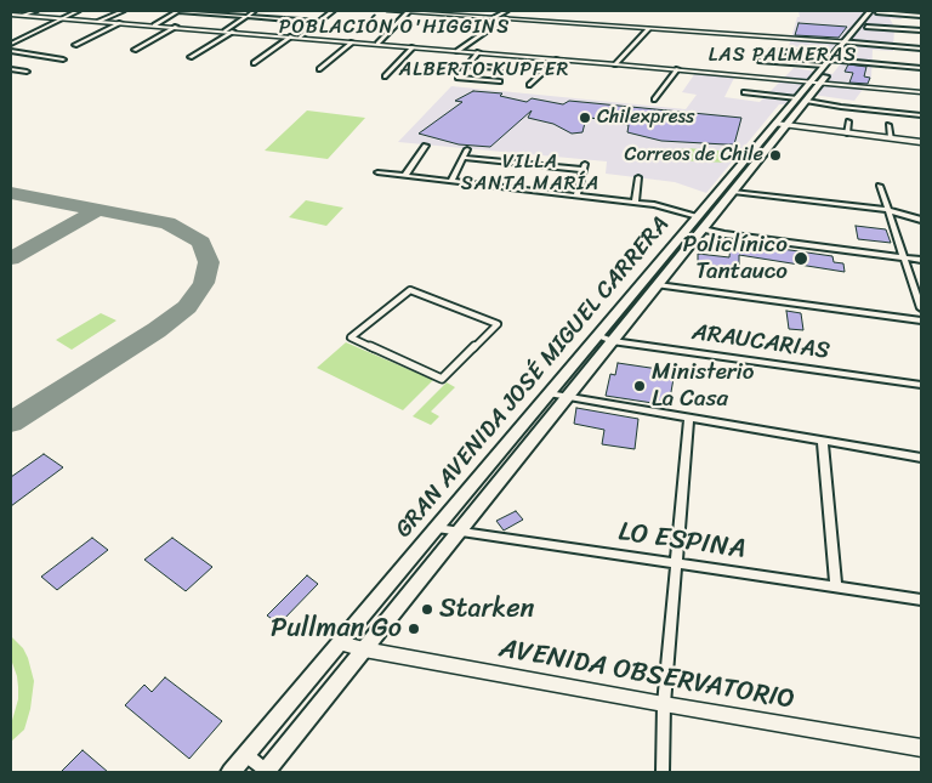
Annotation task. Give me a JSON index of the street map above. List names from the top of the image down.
{
  "streets": {
    "main road": ["GRAN AVENIDA JOSÉ MIGUEL CARRERA"],
    "street": ["ARAUCARIAS", "LO ESPINA", "AVENIDA OBSERVATORIO"]
  },
  "crossings": [
    ["ARAUCARIAS", "GRAN AVENIDA JOSÉ MIGUEL CARRERA"],
    ["GRAN AVENIDA JOSÉ MIGUEL CARRERA", "LO ESPINA"],
    ["GRAN AVENIDA JOSÉ MIGUEL CARRERA", "AVENIDA OBSERVATORIO"]
  ],
  "districts": [
    "POBLACIÓN O'HIGGINS",
    "LAS PALMERAS",
    "ALBERTO KUPFER",
    "VILLA SANTA MARÍA"
  ],
  "places": [
    "Chilexpress",
    "Correos de Chile",
    "Policlínico Tantauco",
    "Ministerio La Casa",
    "Starken",
    "Pullman Go"
  ]
}
